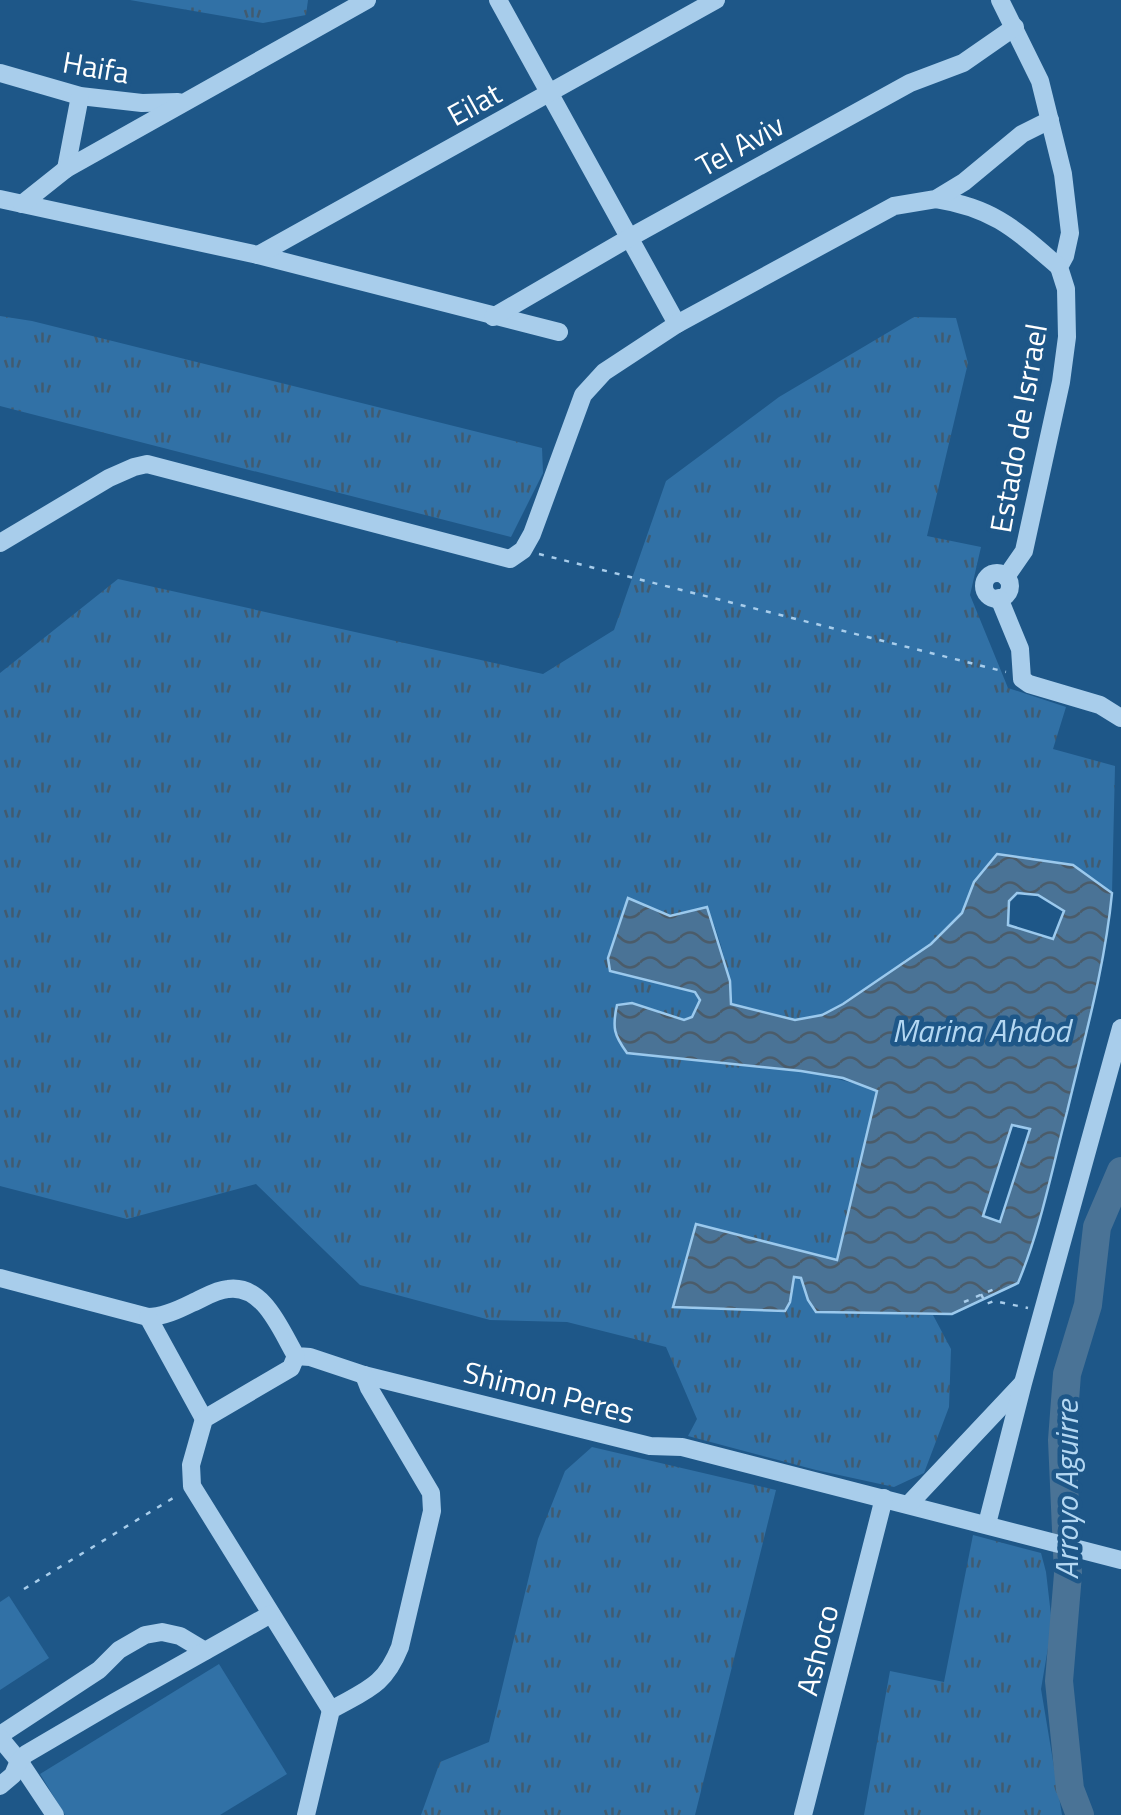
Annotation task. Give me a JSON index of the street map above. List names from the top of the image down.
{
  "streets": {
    "street": [
      "Haifa",
      "Eilat",
      "Tel Aviv",
      "Estado de Isrrael",
      "Shimon Peres",
      "Ashoco"
    ]
  },
  "crossings": [
    ["Tel Aviv", "Estado de Isrrael"],
    ["Shimon Peres", "Ashoco"]
  ],
  "water": ["Marina Ahdod", "Arroyo Aguirre"]
}
